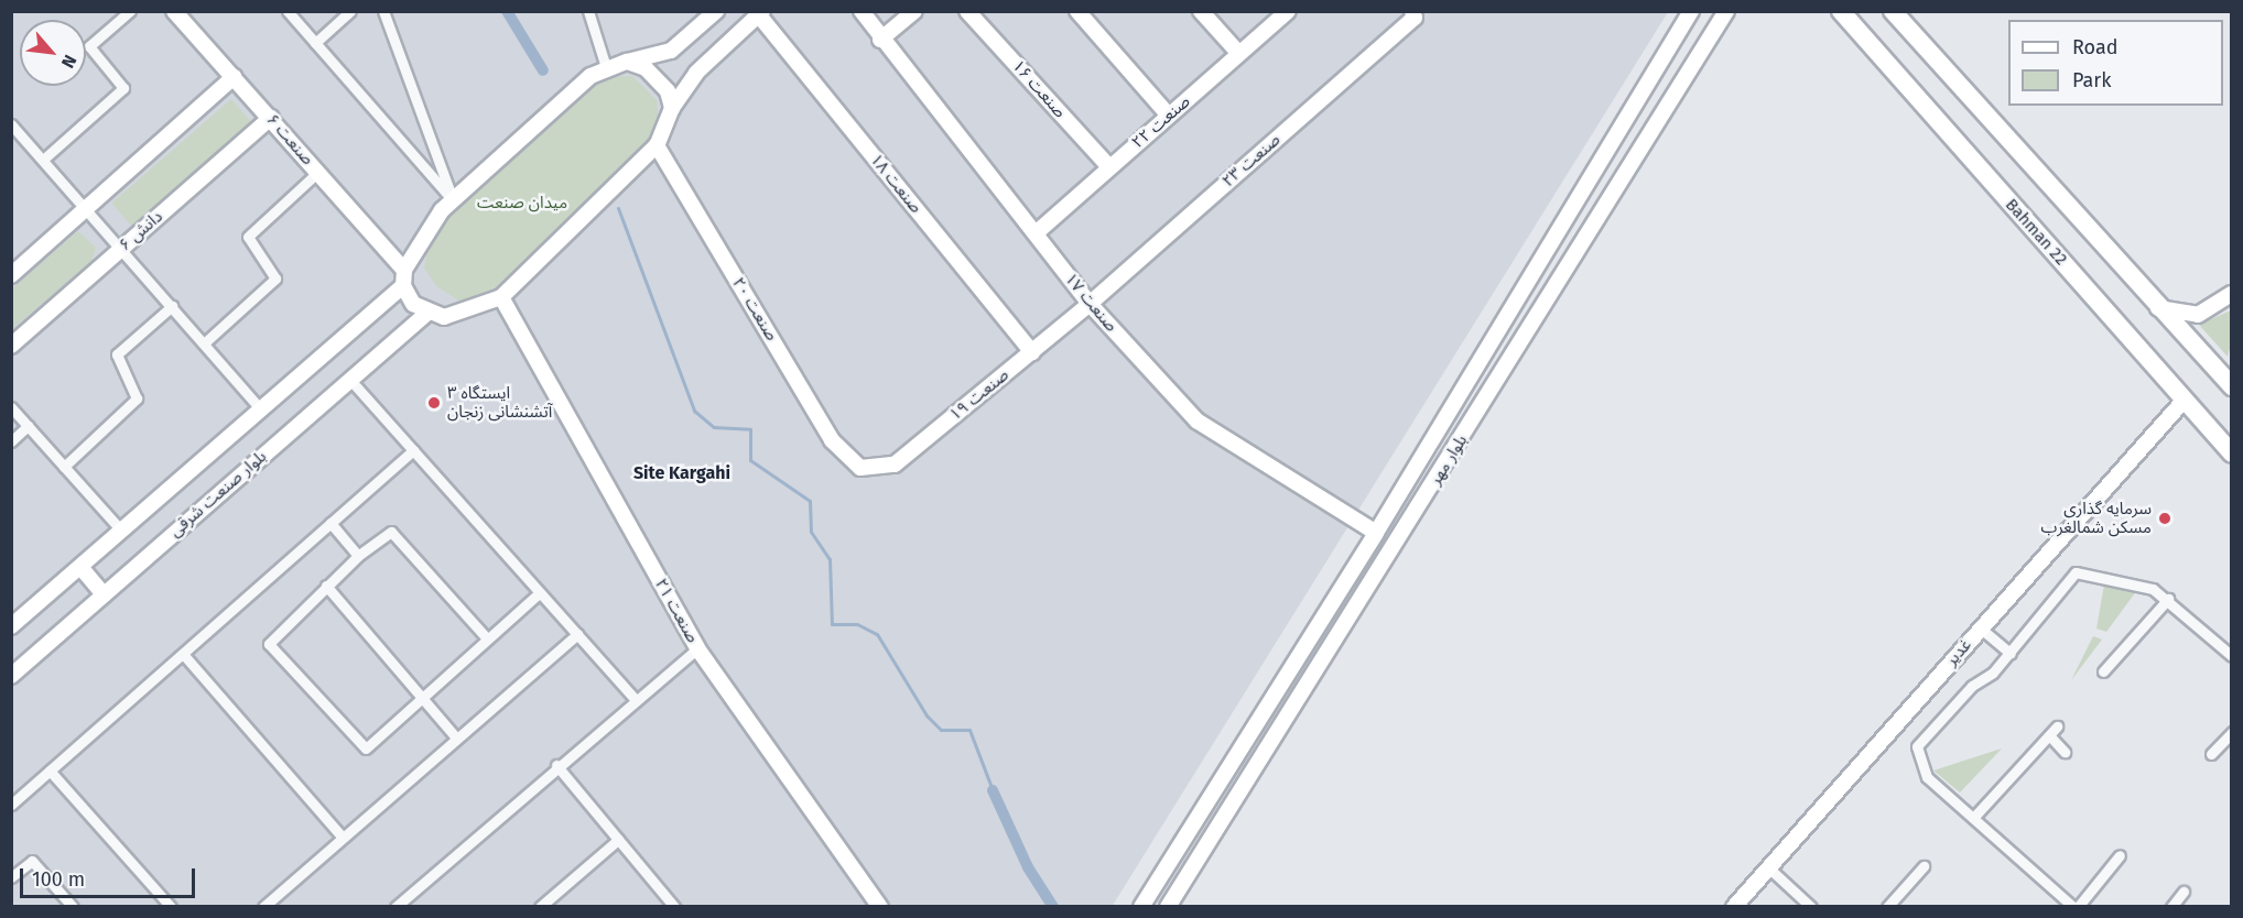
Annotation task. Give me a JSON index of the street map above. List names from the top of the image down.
{
  "streets": {
    "highway": ["Bahman 22"],
    "main road": [
      "صنعت ۱۶",
      "صنعت ۲۲",
      "صنعت ۶",
      "صنعت ۲۳",
      "صنعت ۱۸",
      "دانش ۶",
      "صنعت ۱۷",
      "صنعت ۲۰",
      "صنعت ۱۹",
      "بلوار مهر",
      "بلوار صنعت شرقی",
      "صنعت ۲۱",
      "غدیر"
    ]
  },
  "crossings": [
    ["صنعت ۱۶", "صنعت ۲۲"],
    ["صنعت ۲۲", "صنعت ۱۷"],
    ["صنعت ۶", "دانش ۶"],
    ["صنعت ۲۳", "صنعت ۱۷"],
    ["صنعت ۲۳", "صنعت ۱۹"],
    ["صنعت ۱۸", "صنعت ۱۹"],
    ["Bahman 22", "غدیر"],
    ["صنعت ۱۷", "صنعت ۱۹"],
    ["صنعت ۱۷", "بلوار مهر"],
    ["صنعت ۲۰", "صنعت ۱۹"]
  ],
  "districts": ["Site Kargahi"],
  "parks": ["میدان صنعت"],
  "places": ["ایستگاه ۳ آتشنشانی زنجان", "سرمایه گذاری مسکن شمالغرب"],
  "legend": ["Road", "Park"],
  "scale_bar": "100 m",
  "north": "bottom right"
}
